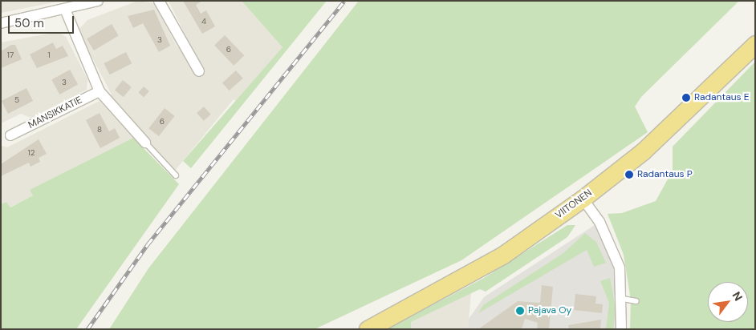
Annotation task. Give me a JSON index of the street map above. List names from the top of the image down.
{
  "streets": {
    "highway": ["VIITONEN"],
    "street": ["MANSIKKATIE"]
  },
  "places": ["Radantaus E", "Radantaus P", "Pajava Oy"],
  "house_numbers": [
    "4",
    "3",
    "6",
    "17",
    "1",
    "3",
    "5",
    "6",
    "8",
    "12"
  ],
  "scale_bar": "50 m",
  "north": "top right"
}
